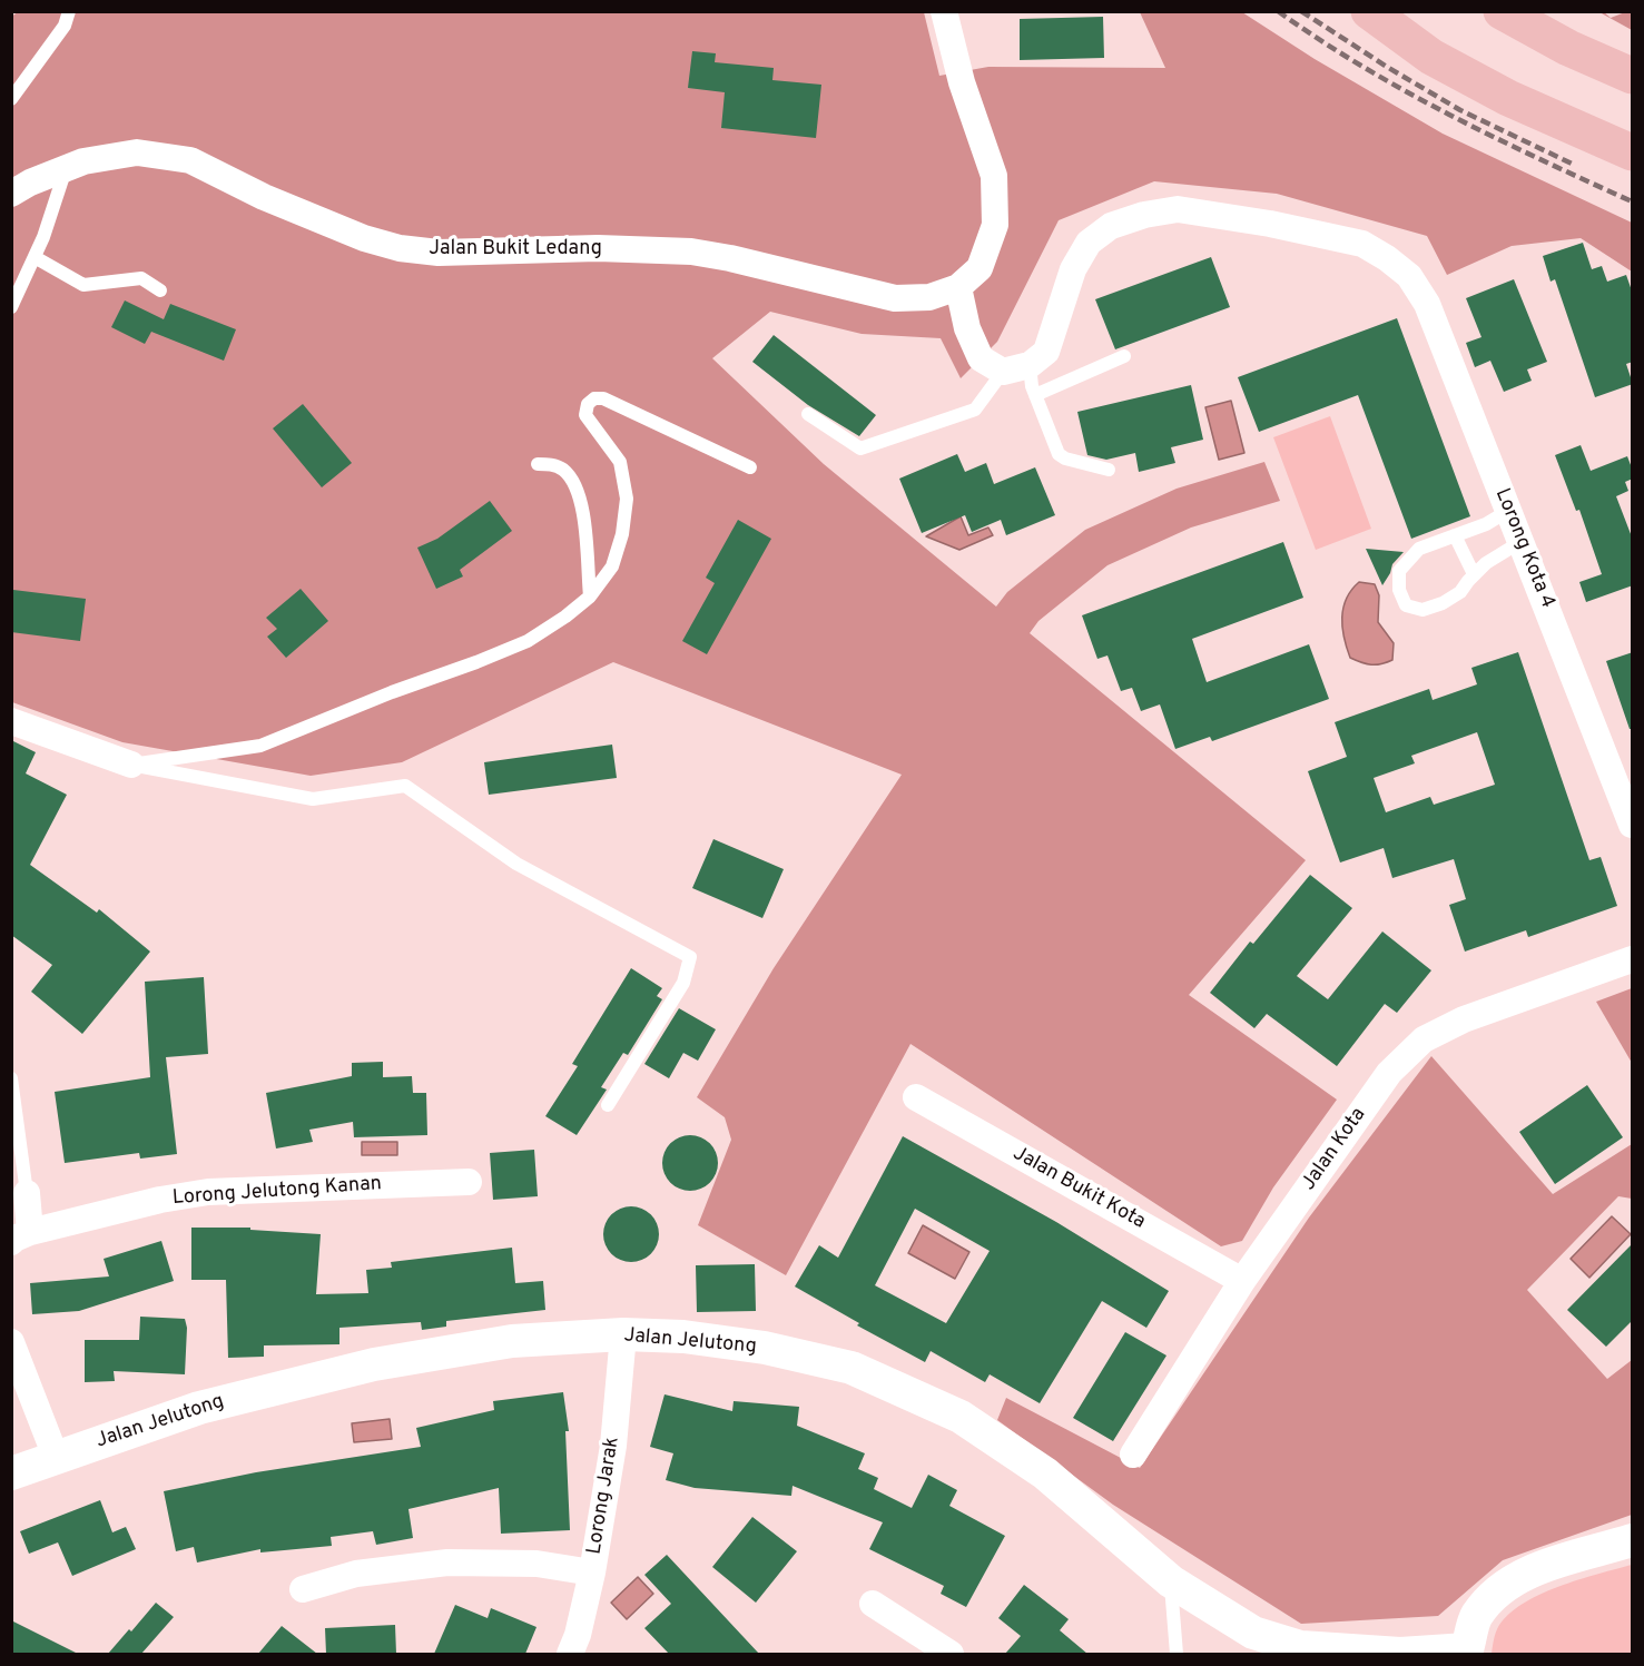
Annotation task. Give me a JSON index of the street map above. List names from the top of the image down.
{
  "streets": {
    "street": [
      "Jalan Bukit Ledang",
      "Lorong Kota 4",
      "Jalan Kota",
      "Jalan Bukit Kota",
      "Lorong Jelutong Kanan",
      "Jalan Jelutong",
      "Lorong Jarak"
    ]
  },
  "crossings": [
    ["Jalan Kota", "Jalan Bukit Kota"],
    ["Jalan Jelutong", "Lorong Jarak"]
  ]
}
